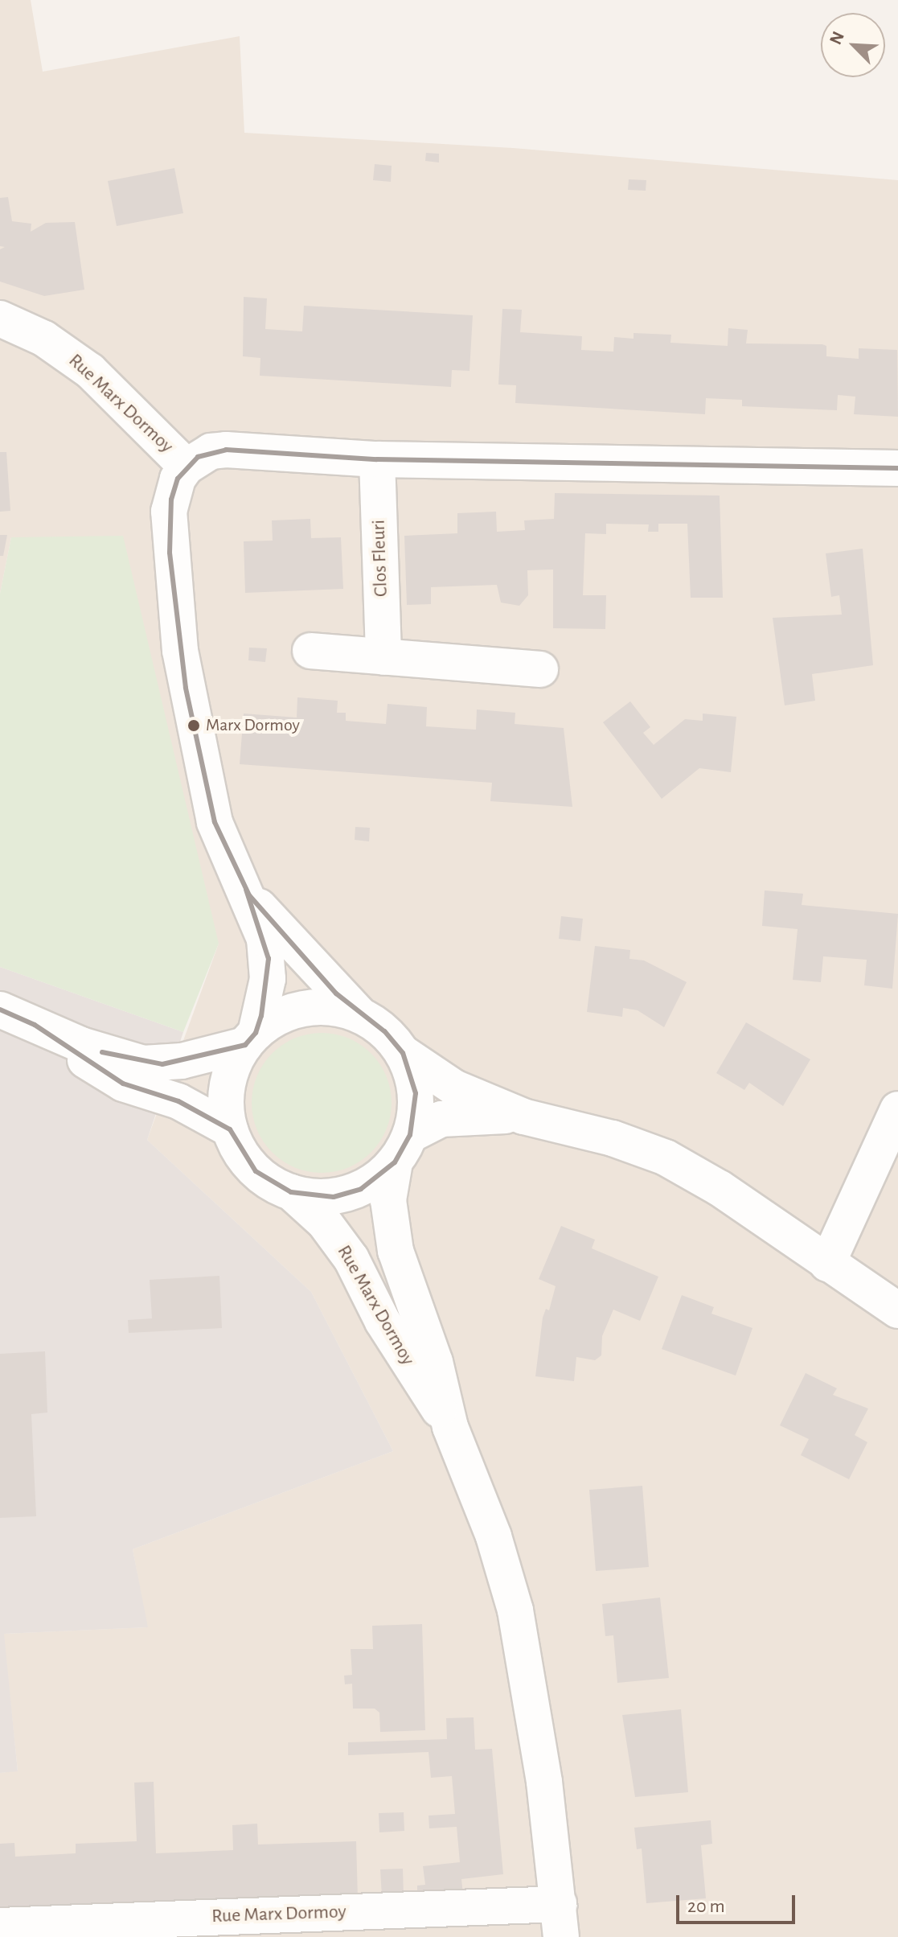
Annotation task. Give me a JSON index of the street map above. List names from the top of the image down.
{
  "streets": {
    "street": ["Rue Marx Dormoy", "Clos Fleuri"]
  },
  "places": ["Marx Dormoy"],
  "scale_bar": "20 m",
  "north": "top left"
}
